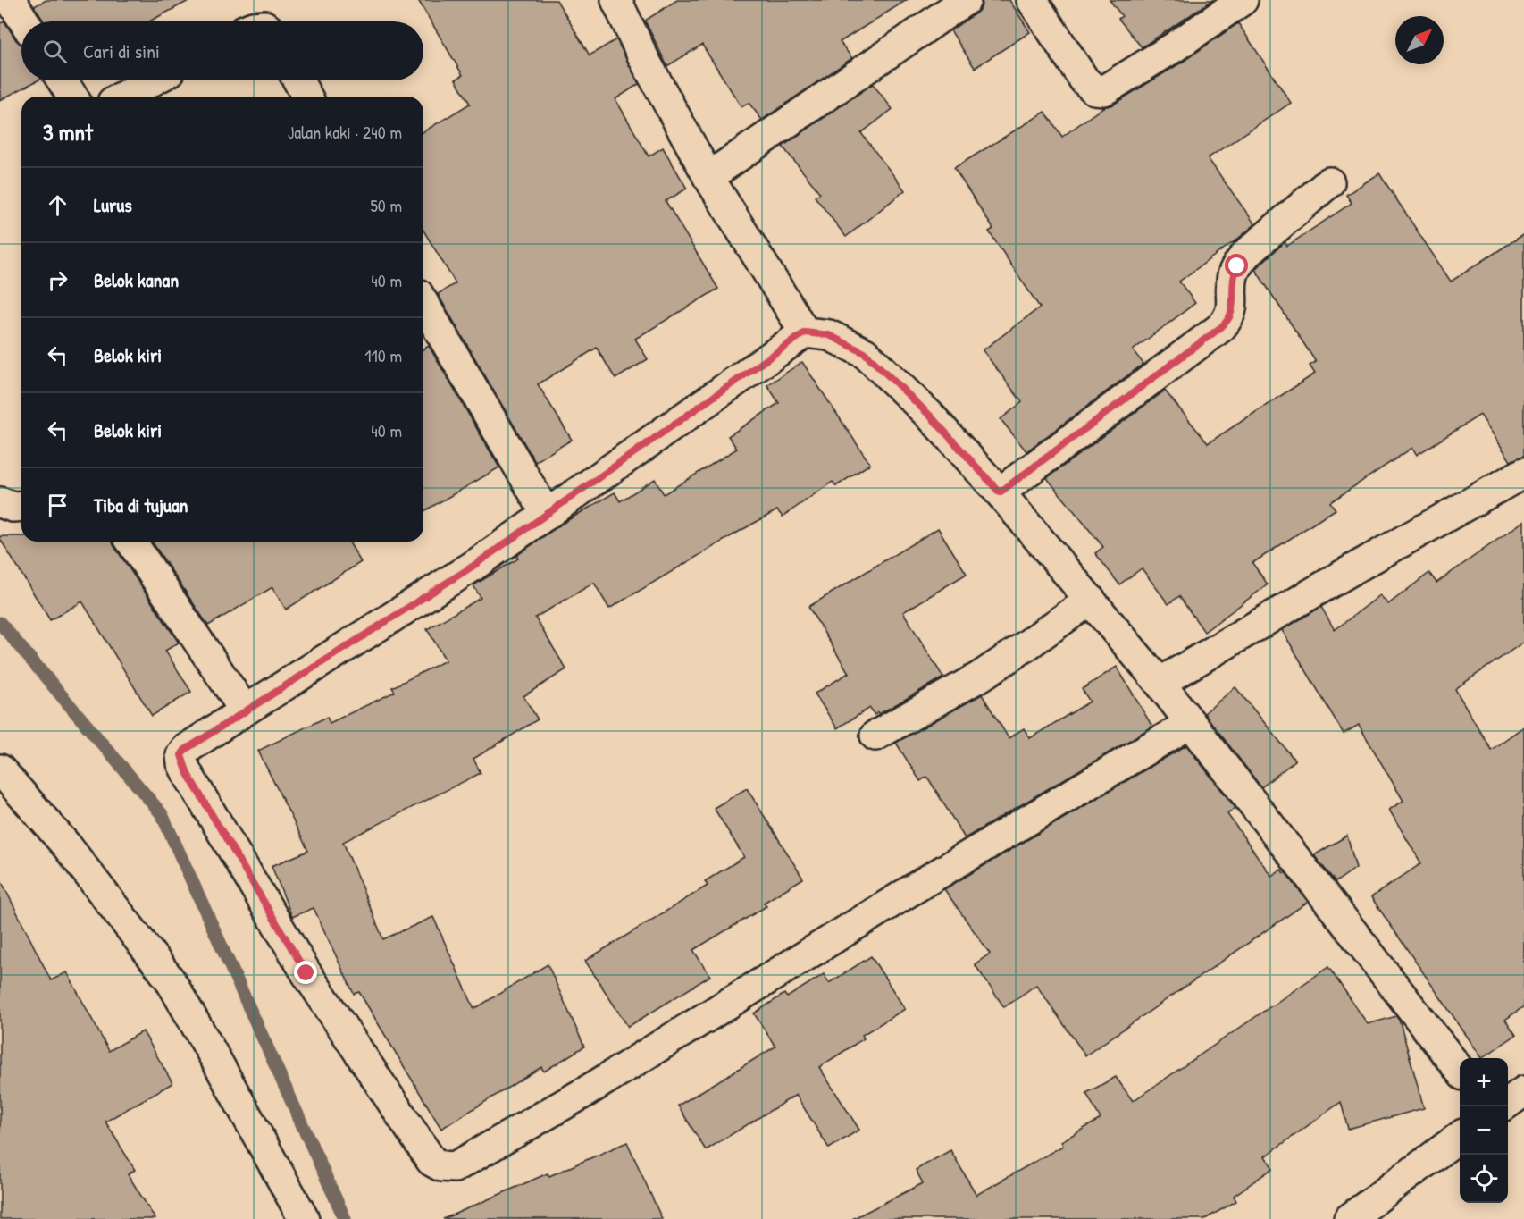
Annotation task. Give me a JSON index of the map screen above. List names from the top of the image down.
{
  "north": "top right",
  "page": {
    "search": "Cari di sini",
    "heading": ["3 mnt", "Jalan kaki · 240 m"],
    "list": [
      ["Lurus", "50 m"],
      ["Belok kanan", "40 m"],
      ["Belok kiri", "110 m"],
      ["Belok kiri", "40 m"],
      "Tiba di tujuan"
    ],
    "map_buttons": ["+", "−"]
  }
}
